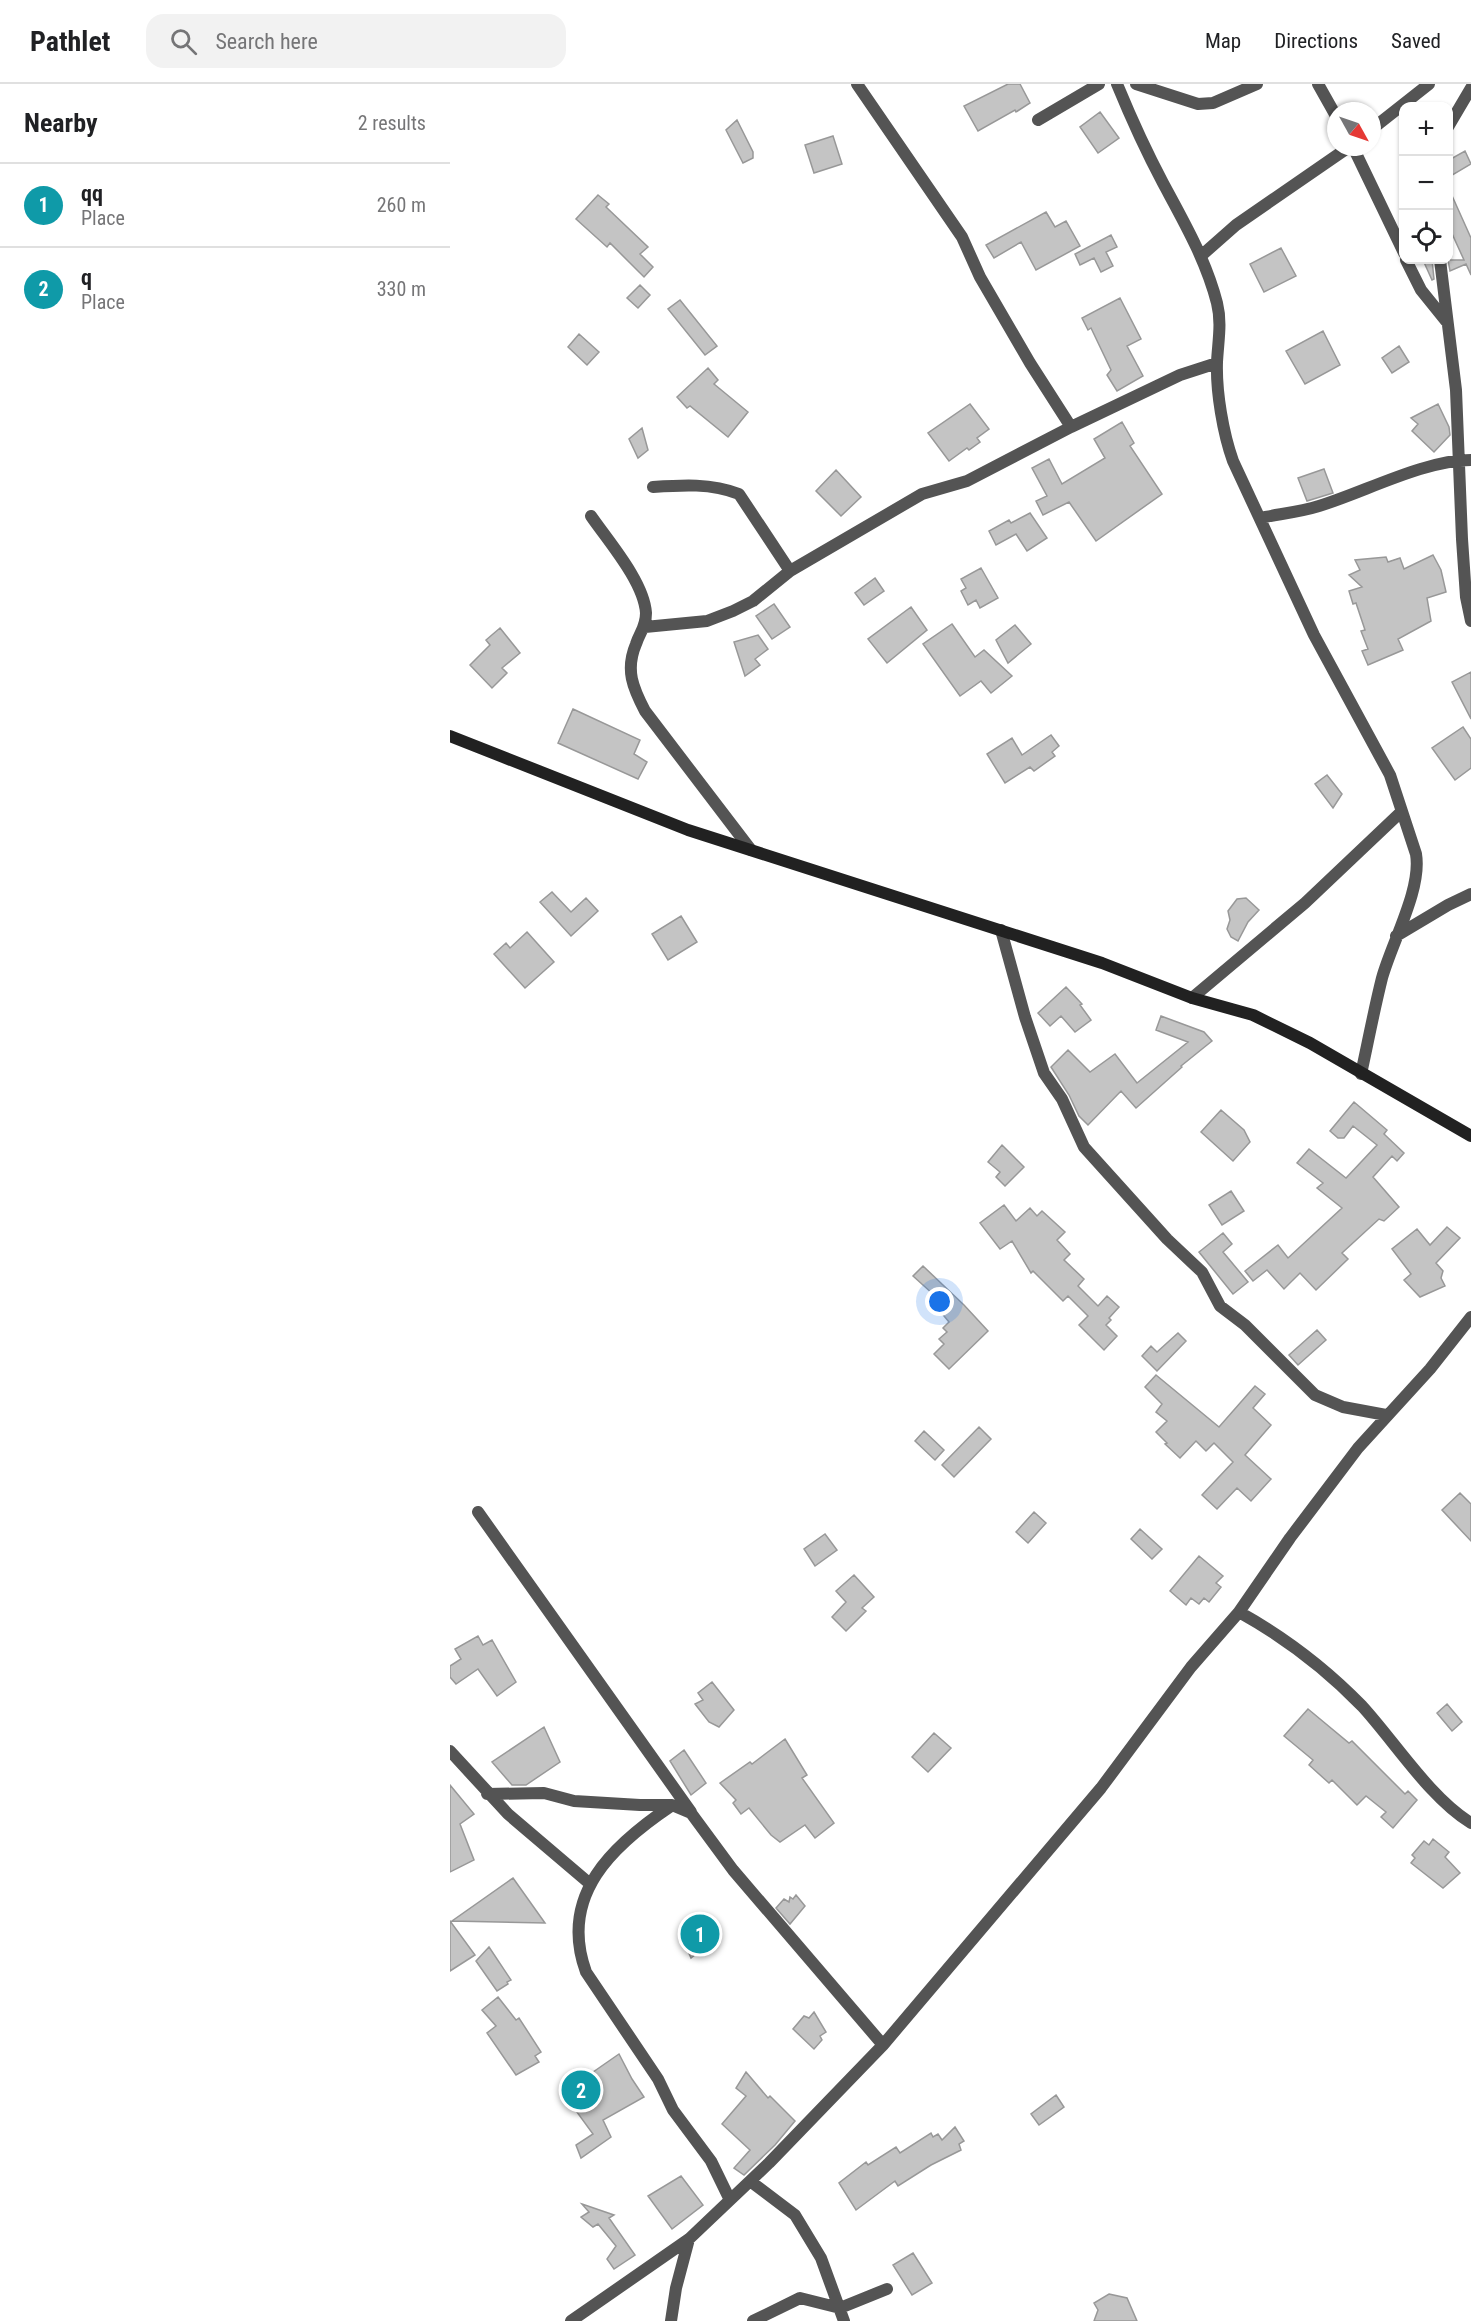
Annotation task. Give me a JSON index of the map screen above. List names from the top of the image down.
{
  "north": "bottom right",
  "page": {
    "header": "Pathlet",
    "search": "Search here",
    "nav": ["Map", "Directions", "Saved"],
    "heading": ["Nearby", "2 results"],
    "map_buttons": ["+", "−"],
    "list": [
      {
        "mark": "1",
        "name": "qq",
        "note": "Place",
        "value": "260 m"
      },
      {
        "mark": "2",
        "name": "q",
        "note": "Place",
        "value": "330 m"
      }
    ],
    "pins": ["1", "2"]
  }
}
